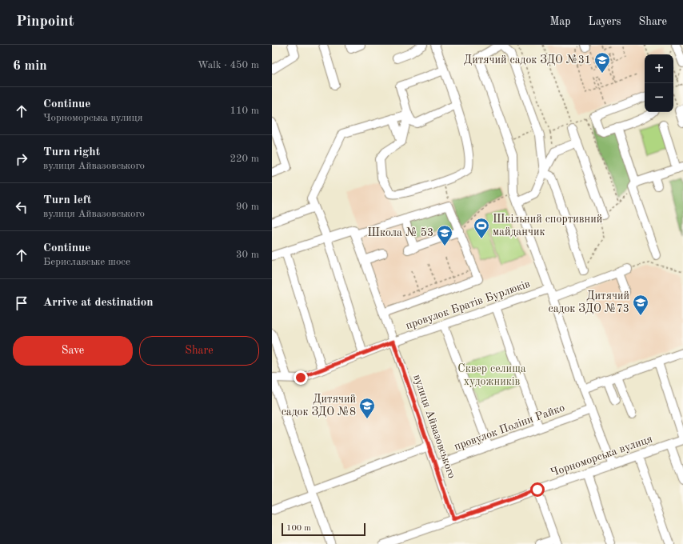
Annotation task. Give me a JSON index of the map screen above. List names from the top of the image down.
{
  "streets": {
    "street": [
      "провулок Братів Бурлюків",
      "вулиця Айвазовського",
      "провулок Поліни Райко",
      "Чорноморська вулиця"
    ]
  },
  "crossings": [
    ["провулок Братів Бурлюків", "вулиця Айвазовського"],
    ["вулиця Айвазовського", "провулок Поліни Райко"],
    ["вулиця Айвазовського", "Чорноморська вулиця"]
  ],
  "parks": ["Сквер селища художників"],
  "places": {
    "school or university": [
      "Дитячий садок ЗДО №31",
      "Школа № 53",
      "Дитячий садок ЗДО №73",
      "Дитячий садок ЗДО №8"
    ],
    "sports": ["Шкільний спортивний майданчик"]
  },
  "scale_bar": "100 m",
  "page": {
    "header": "Pinpoint",
    "nav": ["Map", "Layers", "Share"],
    "heading": ["6 min", "Walk · 450 m"],
    "map_buttons": ["+", "−"],
    "list": [
      ["Continue", "Чорноморська вулиця", "110 m"],
      ["Turn right", "вулиця Айвазовського", "220 m"],
      ["Turn left", "вулиця Айвазовського", "90 m"],
      ["Continue", "Бериславське шосе", "30 m"],
      "Arrive at destination"
    ],
    "buttons": ["Save", "Share"],
    "scale": "100 m"
  }
}
